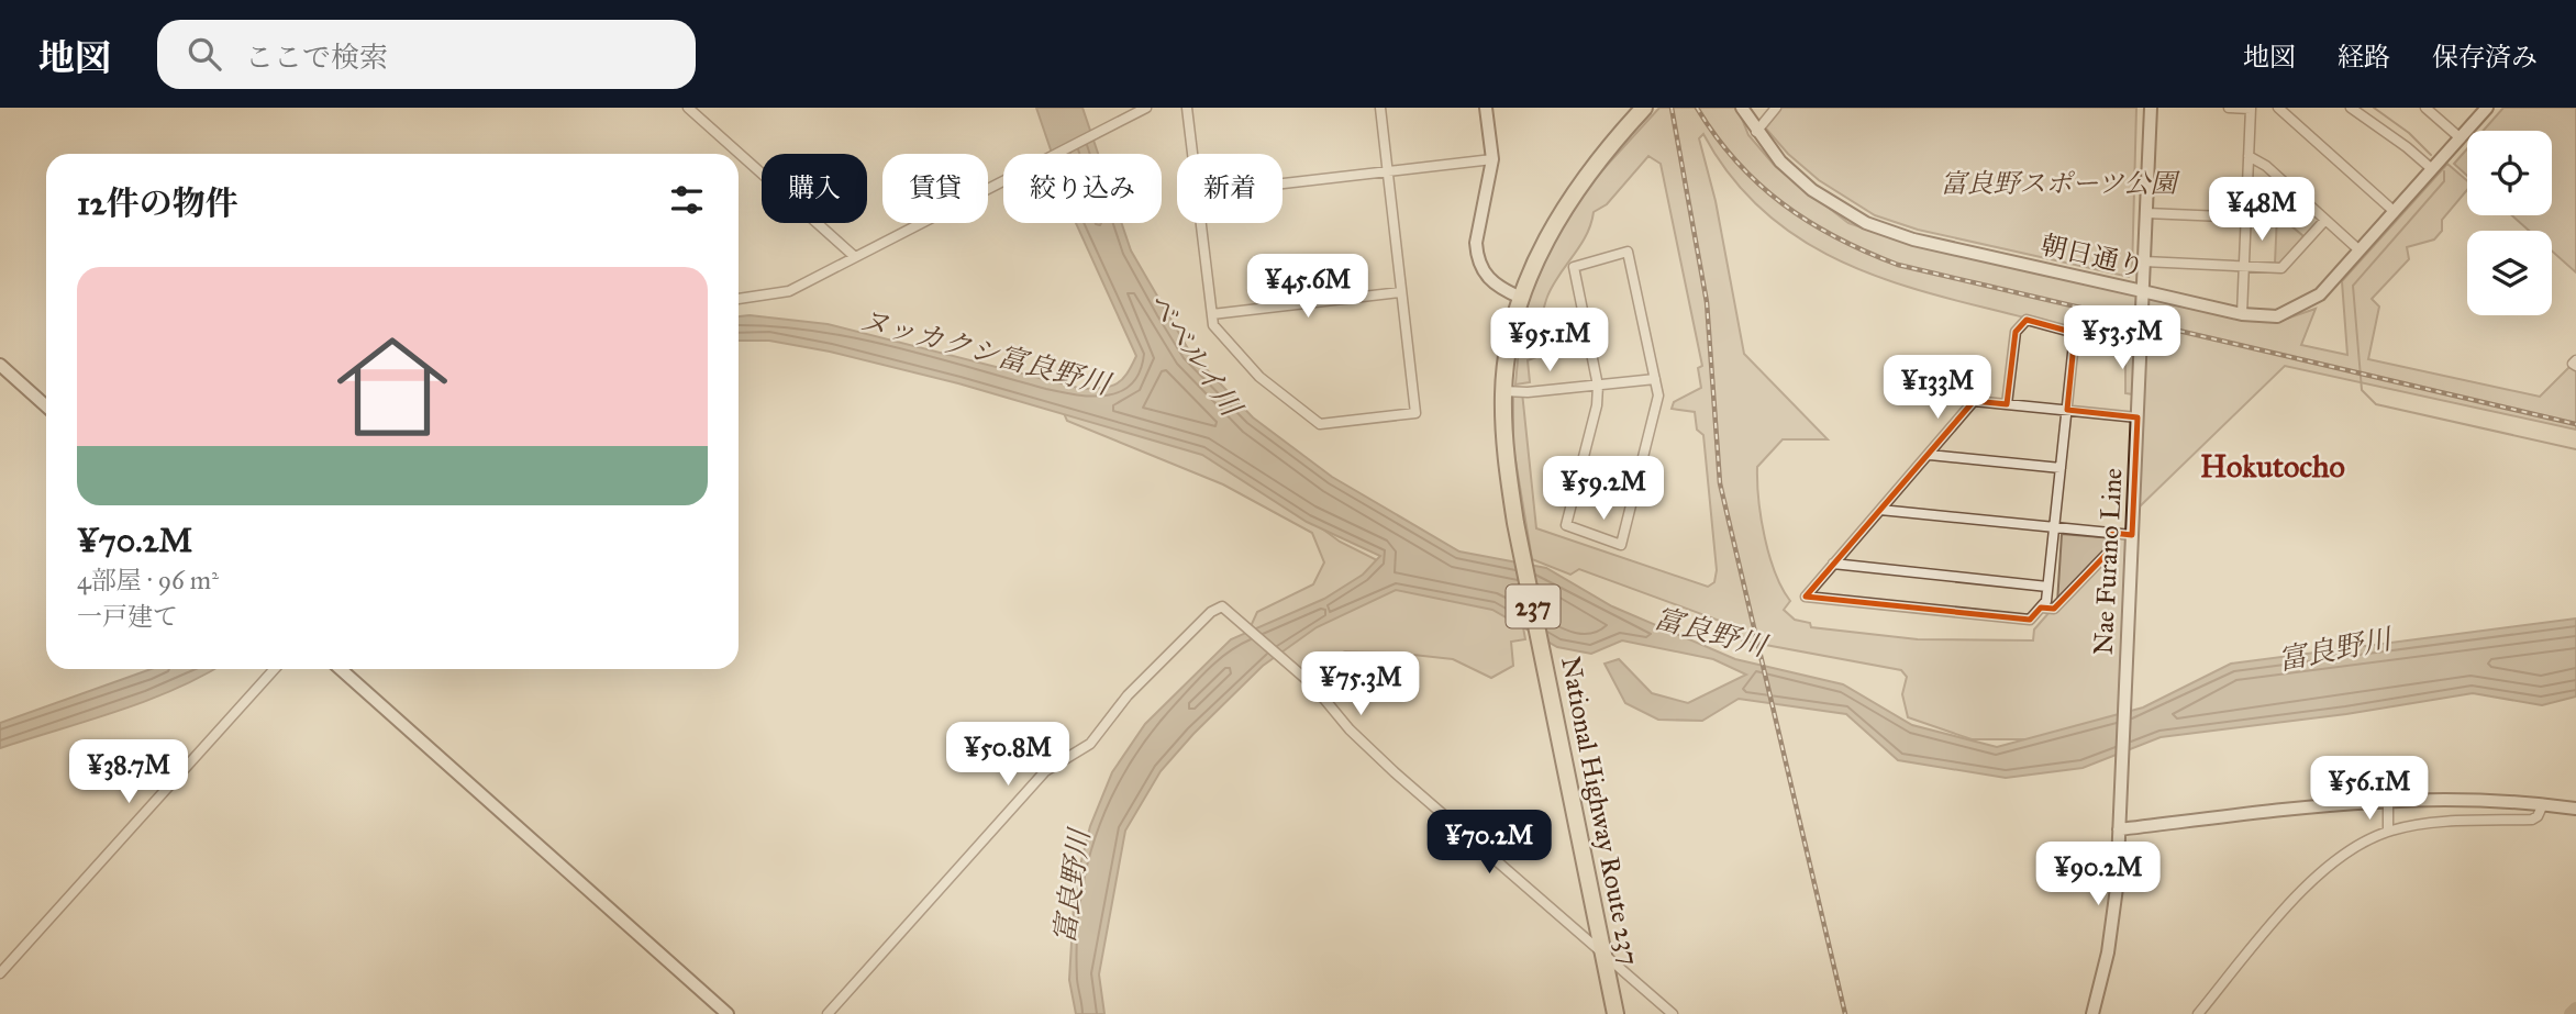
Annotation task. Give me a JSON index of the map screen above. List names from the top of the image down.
{
  "streets": {
    "highway": ["237", "National Highway Route 237"],
    "street": ["朝日通り", "Nae Furano Line"]
  },
  "crossings": [
    ["朝日通り", "Nae Furano Line"]
  ],
  "districts": ["Hokutocho"],
  "water": ["ヌッカクシ富良野川", "ベベルイ川", "富良野川"],
  "parks": ["富良野スポーツ公園"],
  "page": {
    "header": "地図",
    "search": "ここで検索",
    "nav": ["地図", "経路", "保存済み"],
    "chip": [
      "購入",
      "賃貸",
      "絞り込み",
      "新着"
    ],
    "heading": "12件の物件",
    "price": [
      "¥48M",
      "¥45.6M",
      "¥53.5M",
      "¥95.1M",
      "¥133M",
      "¥59.2M",
      "¥75.3M",
      "¥50.8M",
      "¥38.7M",
      "¥56.1M",
      "¥70.2M",
      "¥90.2M"
    ],
    "list": [
      {
        "name": "¥70.2M",
        "note": "4部屋 · 96 m² · 一戸建て"
      }
    ]
  }
}
